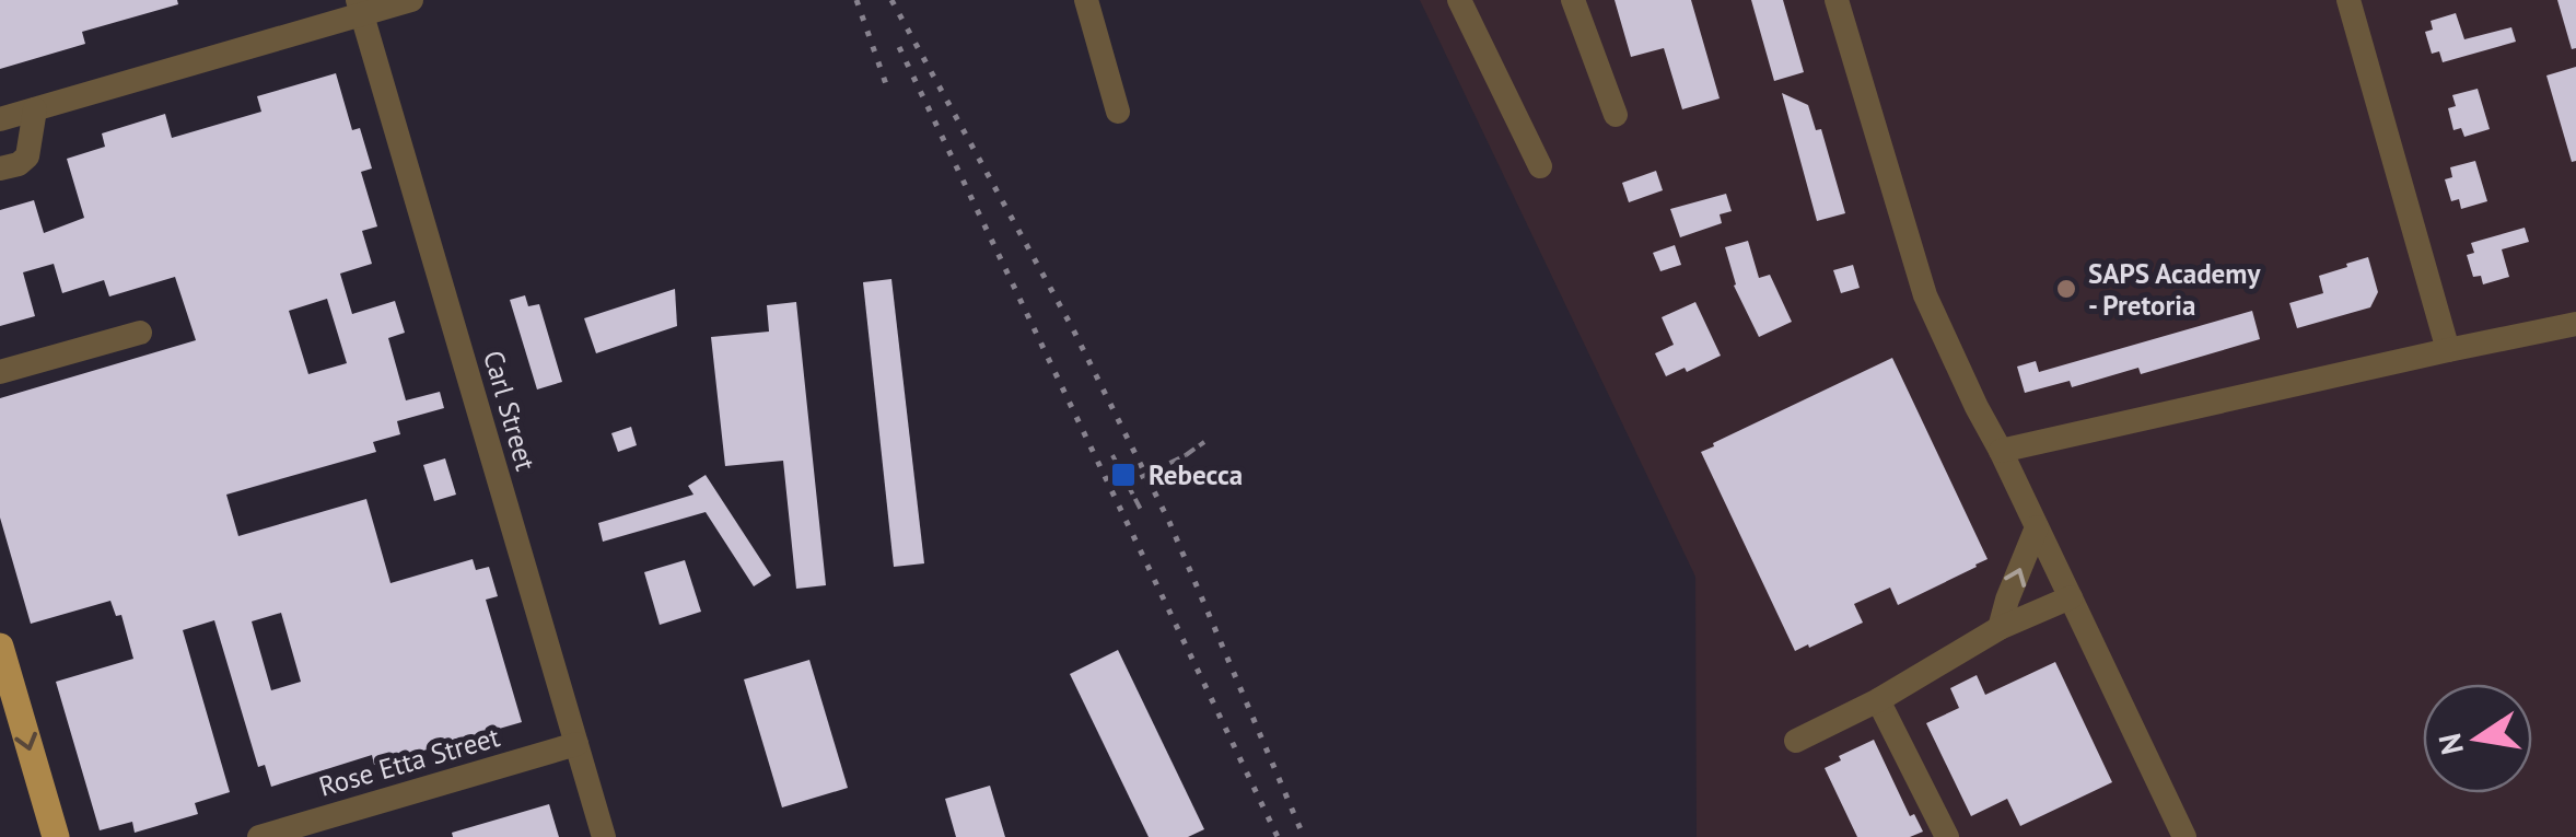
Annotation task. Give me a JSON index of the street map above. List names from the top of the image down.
{
  "streets": {
    "street": ["Carl Street", "Rose Etta Street"]
  },
  "crossings": [
    ["Carl Street", "Rose Etta Street"]
  ],
  "places": {
    "other": ["SAPS Academy - Pretoria"],
    "transit": ["Rebecca"]
  },
  "north": "left"
}
